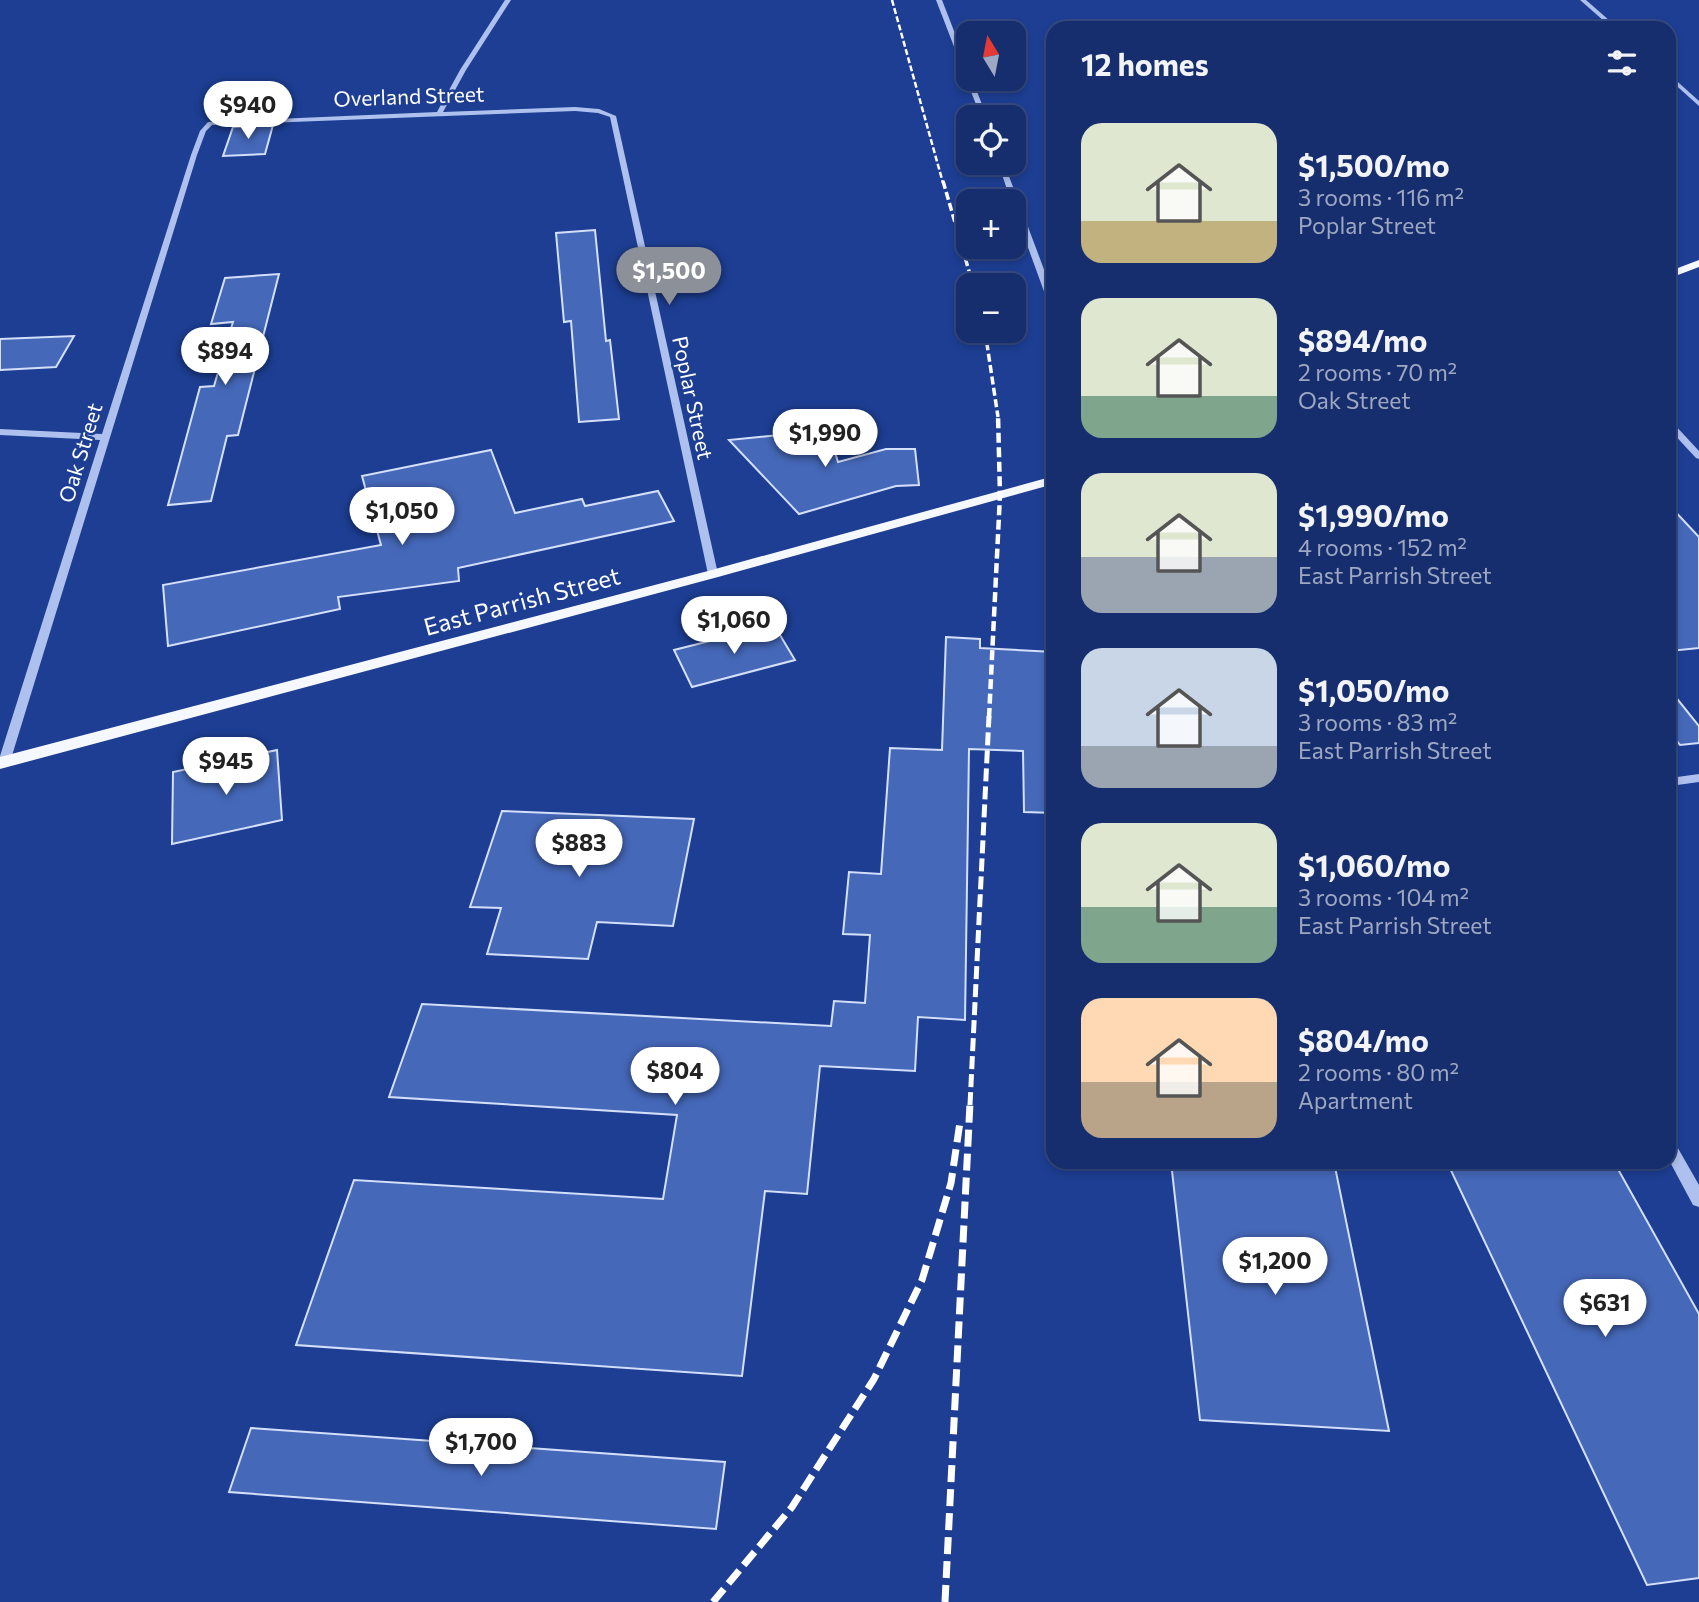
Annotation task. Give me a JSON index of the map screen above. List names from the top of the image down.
{
  "streets": {
    "main road": ["East Parrish Street"],
    "street": ["Overland Street", "Poplar Street", "Oak Street"]
  },
  "crossings": [
    ["Overland Street", "Poplar Street"],
    ["Overland Street", "Oak Street"],
    ["Poplar Street", "East Parrish Street"],
    ["Oak Street", "East Parrish Street"]
  ],
  "north": "top",
  "page": {
    "map_buttons": ["+", "−"],
    "heading": "12 homes",
    "price": [
      "$940",
      "$1,500",
      "$894",
      "$1,990",
      "$1,050",
      "$1,060",
      "$945",
      "$883",
      "$804",
      "$1,200",
      "$631",
      "$1,700"
    ],
    "list": [
      {
        "name": "$1,500/mo",
        "note": "3 rooms · 116 m² · Poplar Street"
      },
      {
        "name": "$894/mo",
        "note": "2 rooms · 70 m² · Oak Street"
      },
      {
        "name": "$1,990/mo",
        "note": "4 rooms · 152 m² · East Parrish Street"
      },
      {
        "name": "$1,050/mo",
        "note": "3 rooms · 83 m² · East Parrish Street"
      },
      {
        "name": "$1,060/mo",
        "note": "3 rooms · 104 m² · East Parrish Street"
      },
      {
        "name": "$804/mo",
        "note": "2 rooms · 80 m² · Apartment"
      }
    ]
  }
}
